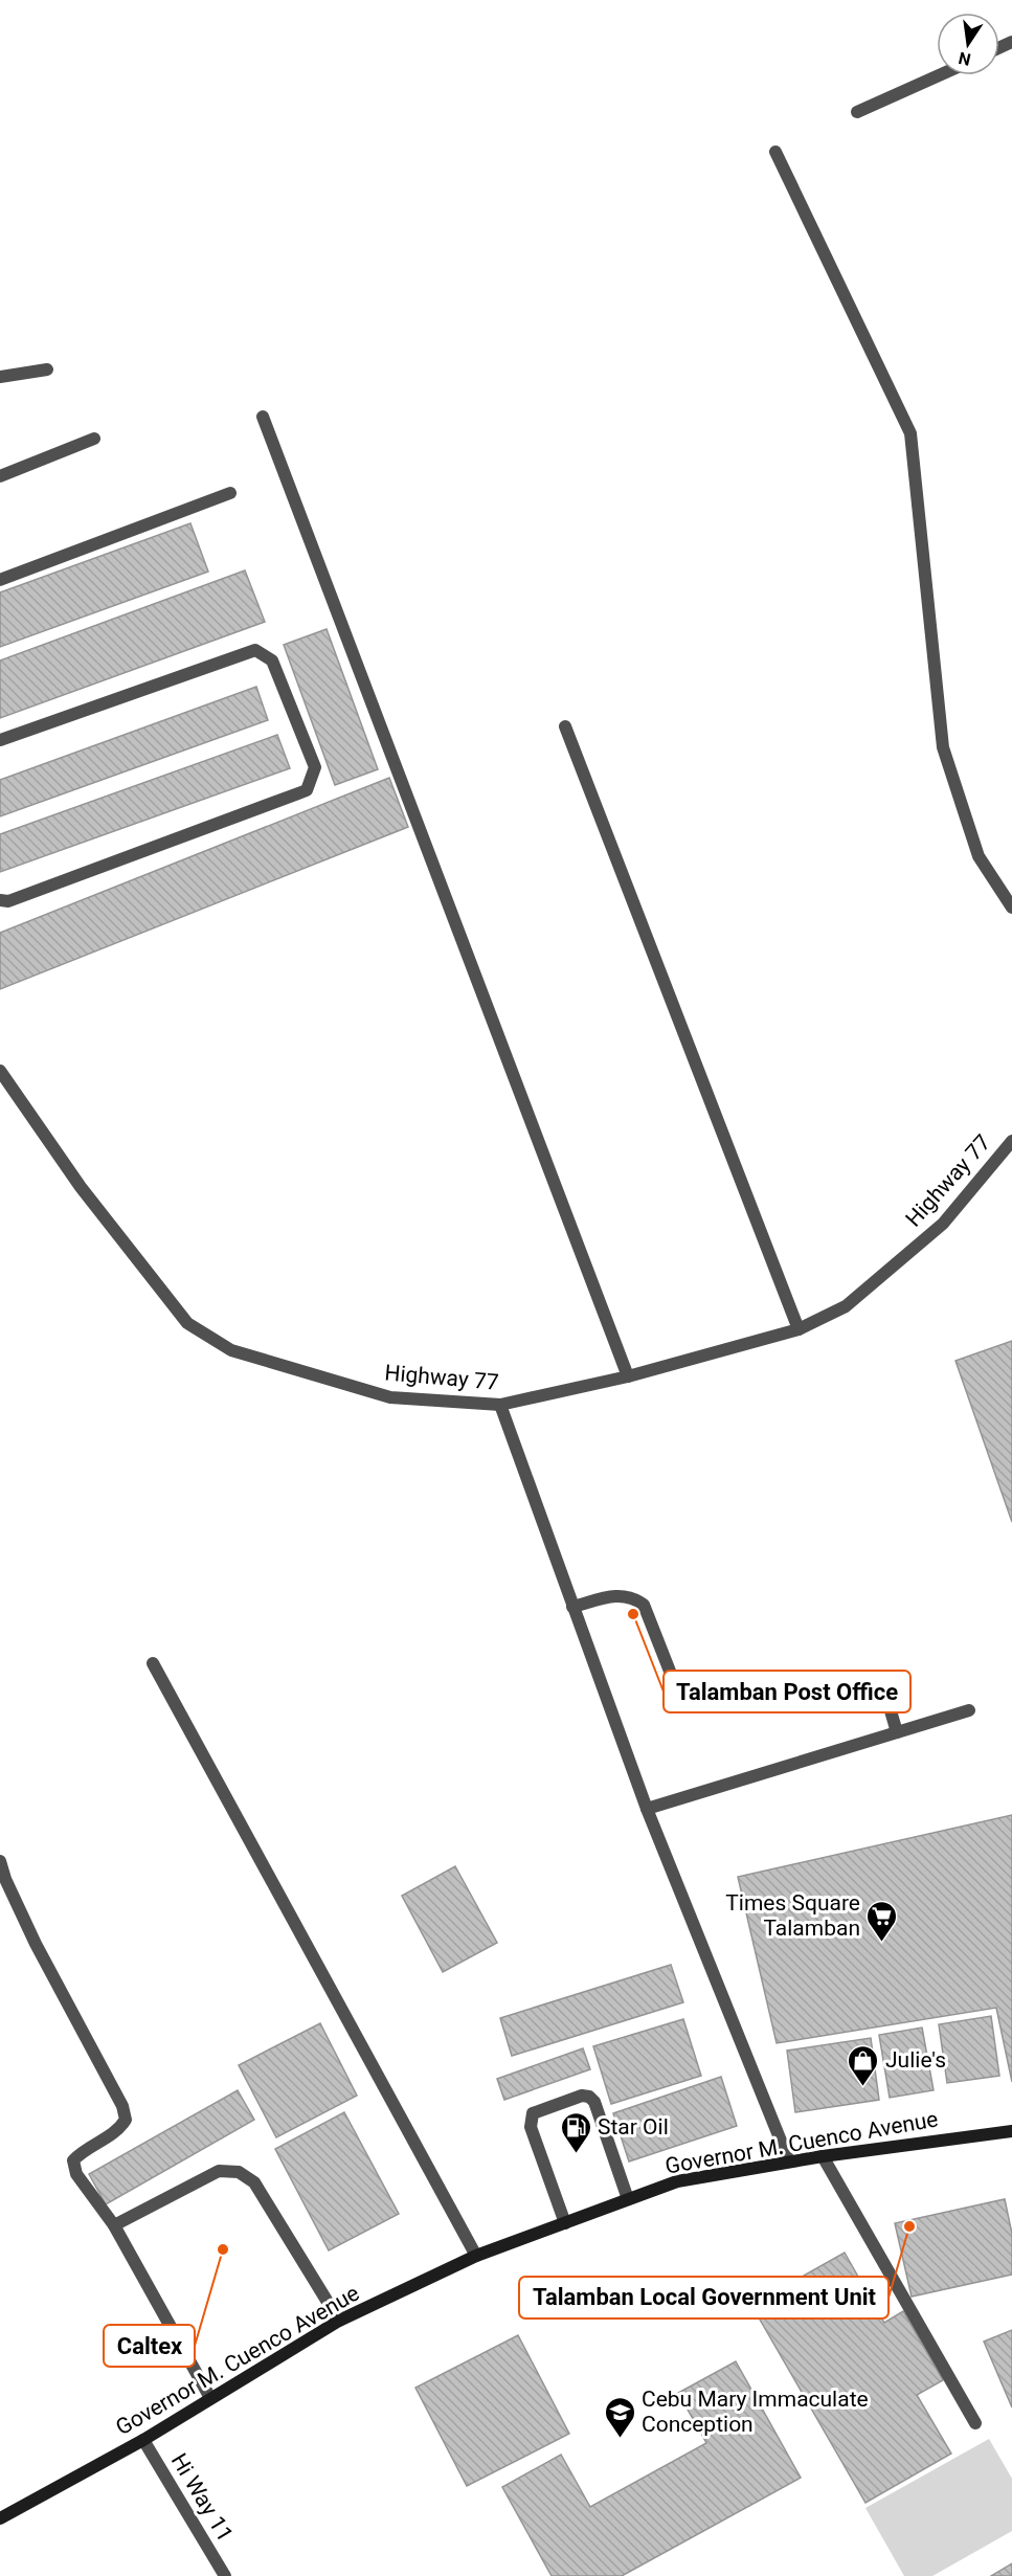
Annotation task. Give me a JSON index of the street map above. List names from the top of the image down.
{
  "streets": {
    "main road": ["Governor M. Cuenco Avenue"],
    "street": ["Highway 77", "Hi Way 11"]
  },
  "crossings": [
    ["Governor M. Cuenco Avenue", "Hi Way 11"]
  ],
  "places": {
    "other": ["Talamban Post Office", "Talamban Local Government Unit", "Caltex"],
    "supermarket": ["Times Square Talamban"],
    "shop": ["Julie's"],
    "fuel station": ["Star Oil"],
    "school or university": ["Cebu Mary Immaculate Conception"]
  },
  "north": "bottom"
}
